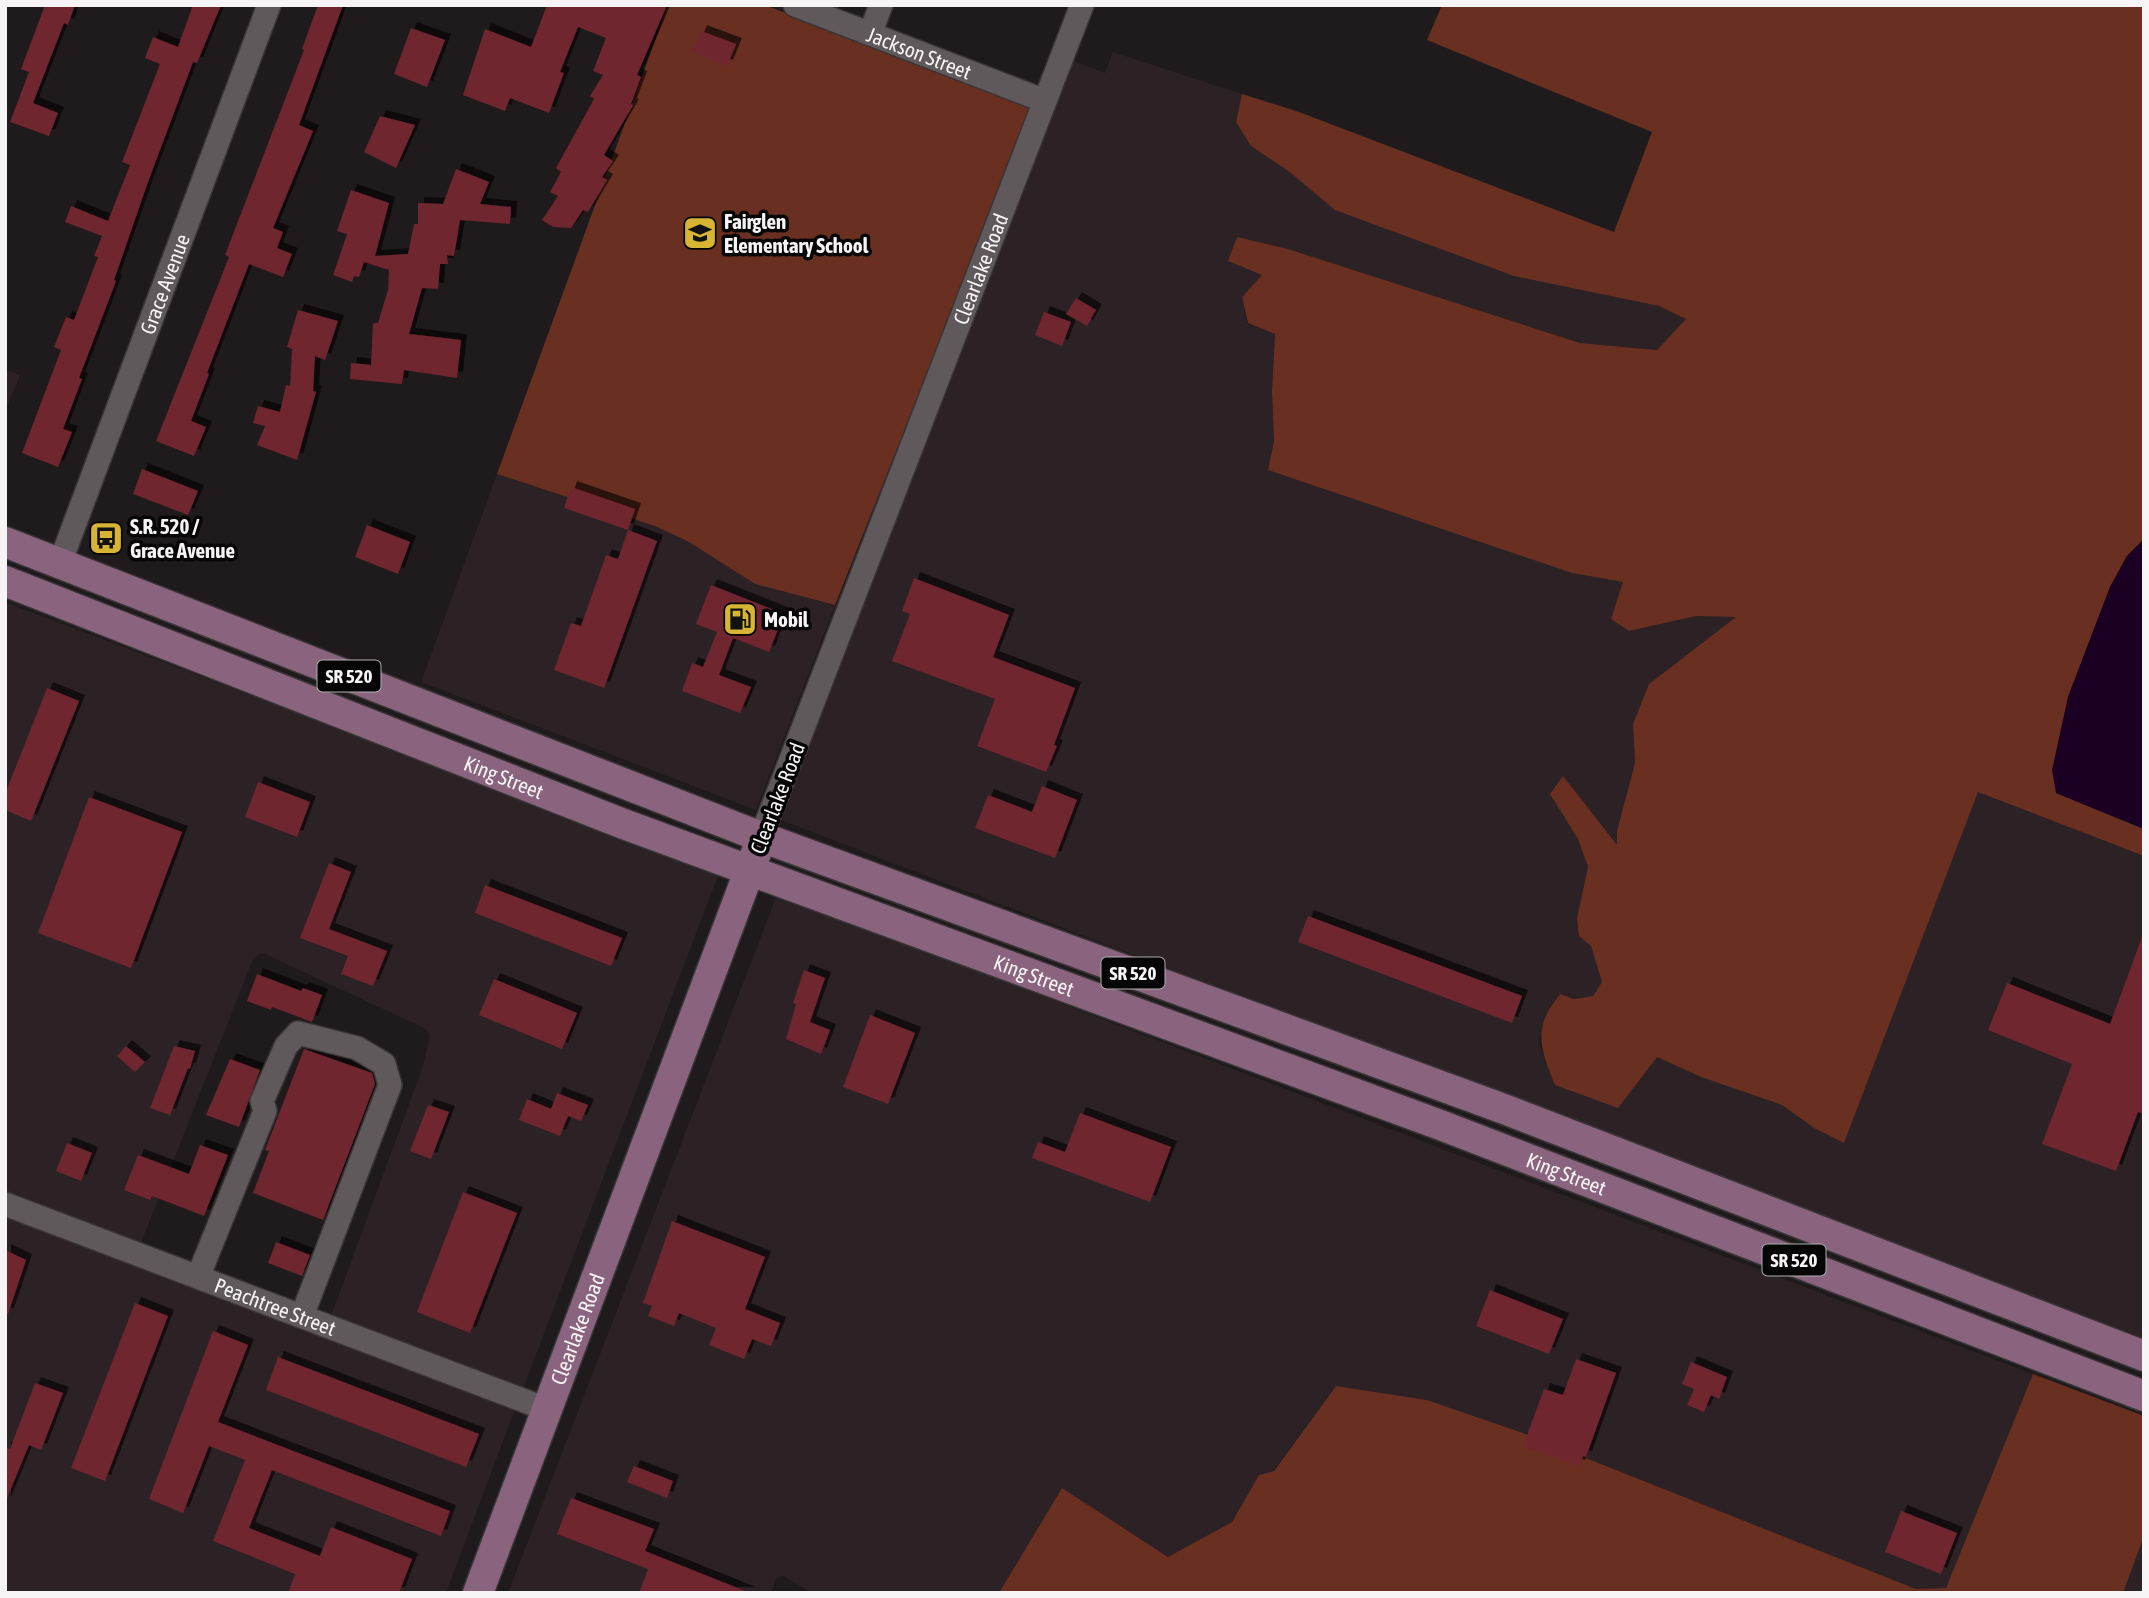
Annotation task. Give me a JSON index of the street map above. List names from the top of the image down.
{
  "streets": {
    "main road": ["Clearlake Road", "SR 520", "King Street"],
    "street": ["Jackson Street", "Grace Avenue", "Peachtree Street"]
  },
  "crossings": [
    ["Jackson Street", "Clearlake Road"],
    ["Clearlake Road", "King Street"],
    ["Clearlake Road", "Peachtree Street"],
    ["Grace Avenue", "King Street"]
  ],
  "places": {
    "school or university": ["Fairglen Elementary School"],
    "bus stop": ["S.R. 520 / Grace Avenue"],
    "fuel station": ["Mobil"]
  }
}
